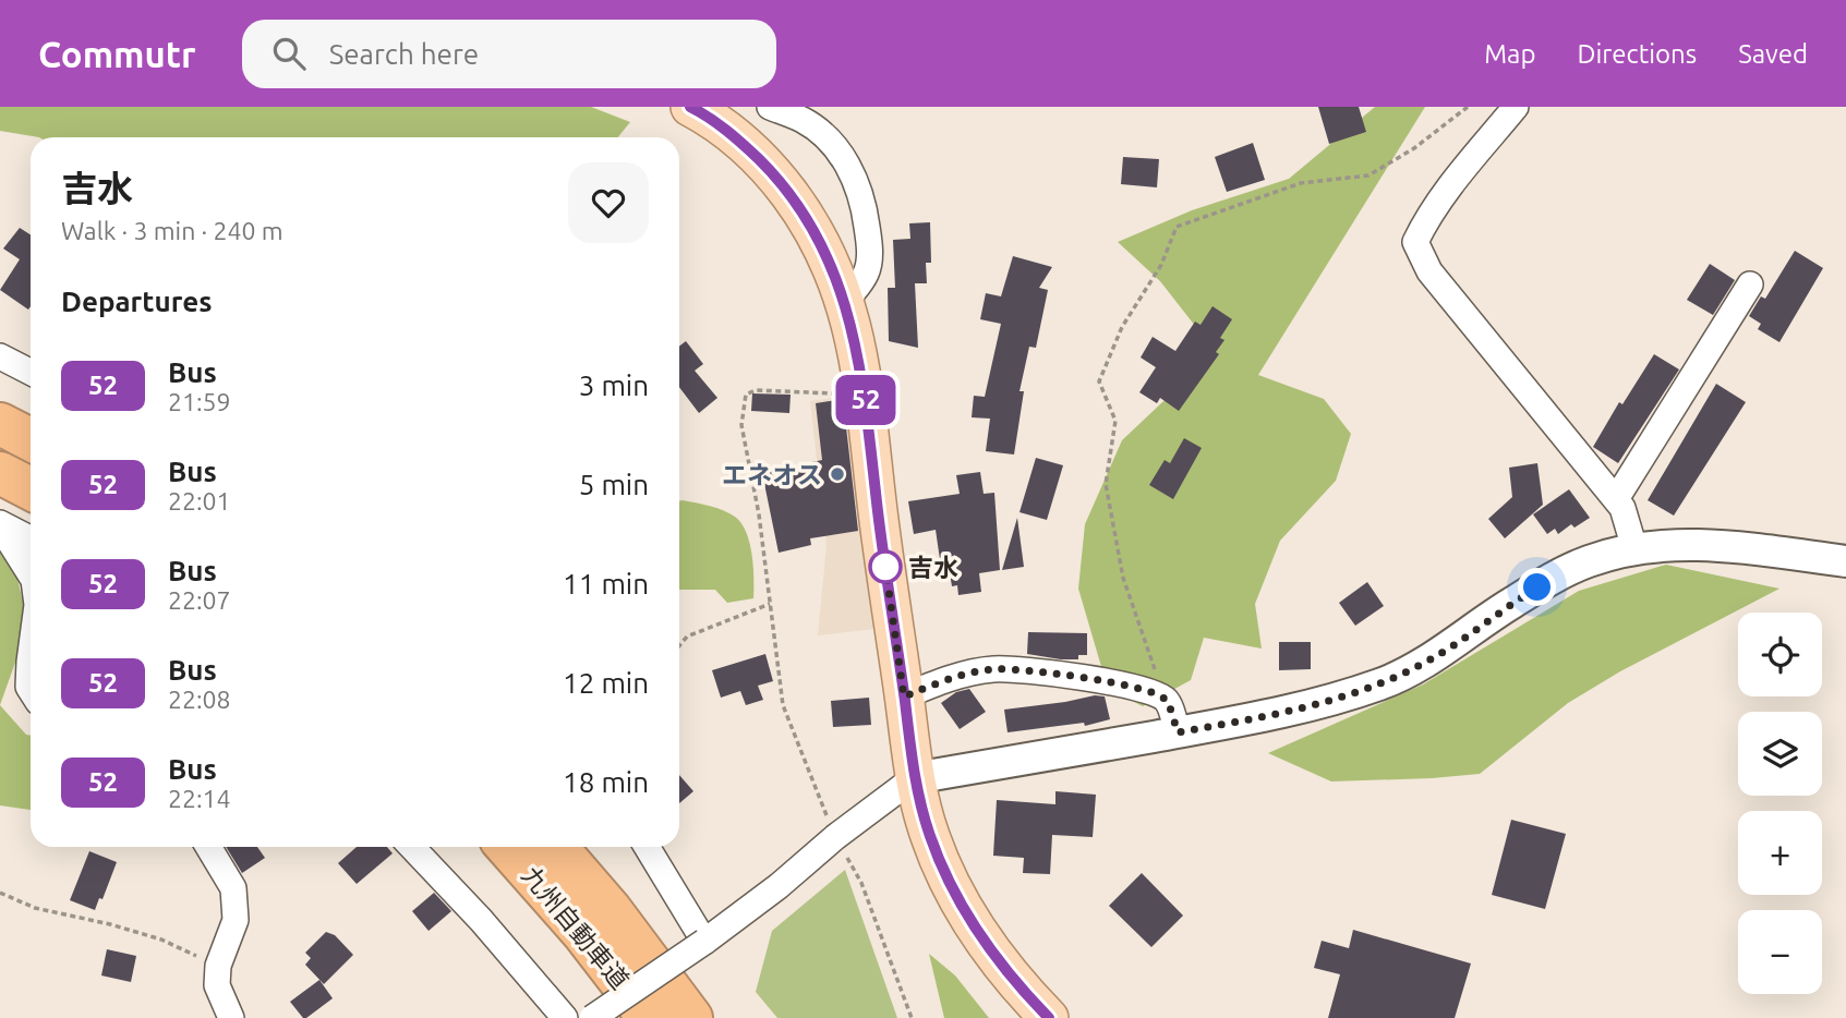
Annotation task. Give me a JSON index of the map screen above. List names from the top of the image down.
{
  "streets": {
    "highway": ["九州自動車道"]
  },
  "places": ["エネオス", "吉水"],
  "lines": ["bus line 52"],
  "page": {
    "header": "Commutr",
    "search": "Search here",
    "nav": ["Map", "Directions", "Saved"],
    "on_map": "52",
    "heading": [
      ["吉水", "Walk · 3 min · 240 m"],
      "Departures"
    ],
    "list": [
      {
        "mark": "52",
        "name": "Bus",
        "note": "21:59",
        "value": "3 min"
      },
      {
        "mark": "52",
        "name": "Bus",
        "note": "22:01",
        "value": "5 min"
      },
      {
        "mark": "52",
        "name": "Bus",
        "note": "22:07",
        "value": "11 min"
      },
      {
        "mark": "52",
        "name": "Bus",
        "note": "22:08",
        "value": "12 min"
      },
      {
        "mark": "52",
        "name": "Bus",
        "note": "22:14",
        "value": "18 min"
      }
    ],
    "map_buttons": ["+", "−"]
  }
}
